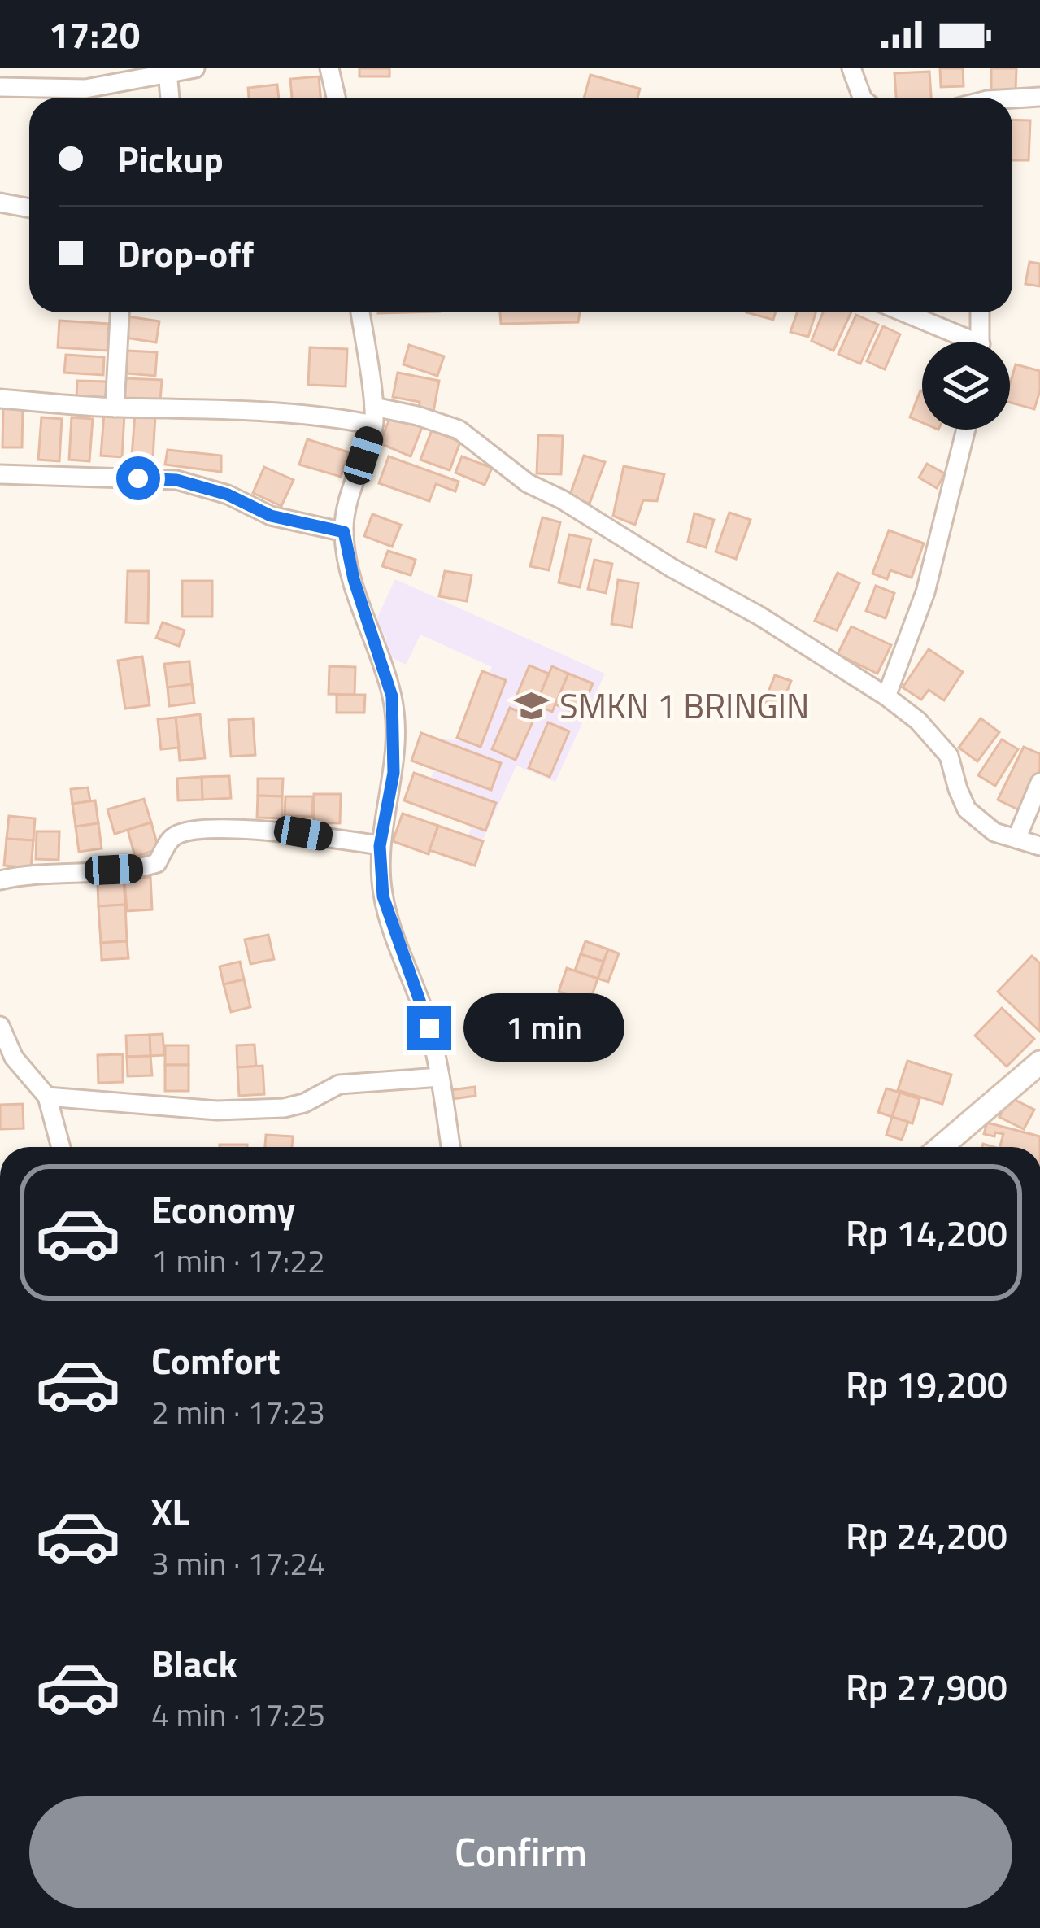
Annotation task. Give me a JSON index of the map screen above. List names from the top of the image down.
{
  "places": {
    "school or university": ["SMKN 1 BRINGIN"]
  },
  "page": {
    "status": "17:20",
    "banner": ["Pickup", "Drop-off"],
    "bubble": "1 min",
    "list": [
      {
        "name": "Economy",
        "note": "1 min · 17:22",
        "value": "Rp 14,200"
      },
      {
        "name": "Comfort",
        "note": "2 min · 17:23",
        "value": "Rp 19,200"
      },
      {
        "name": "XL",
        "note": "3 min · 17:24",
        "value": "Rp 24,200"
      },
      {
        "name": "Black",
        "note": "4 min · 17:25",
        "value": "Rp 27,900"
      }
    ],
    "buttons": "Confirm"
  }
}
